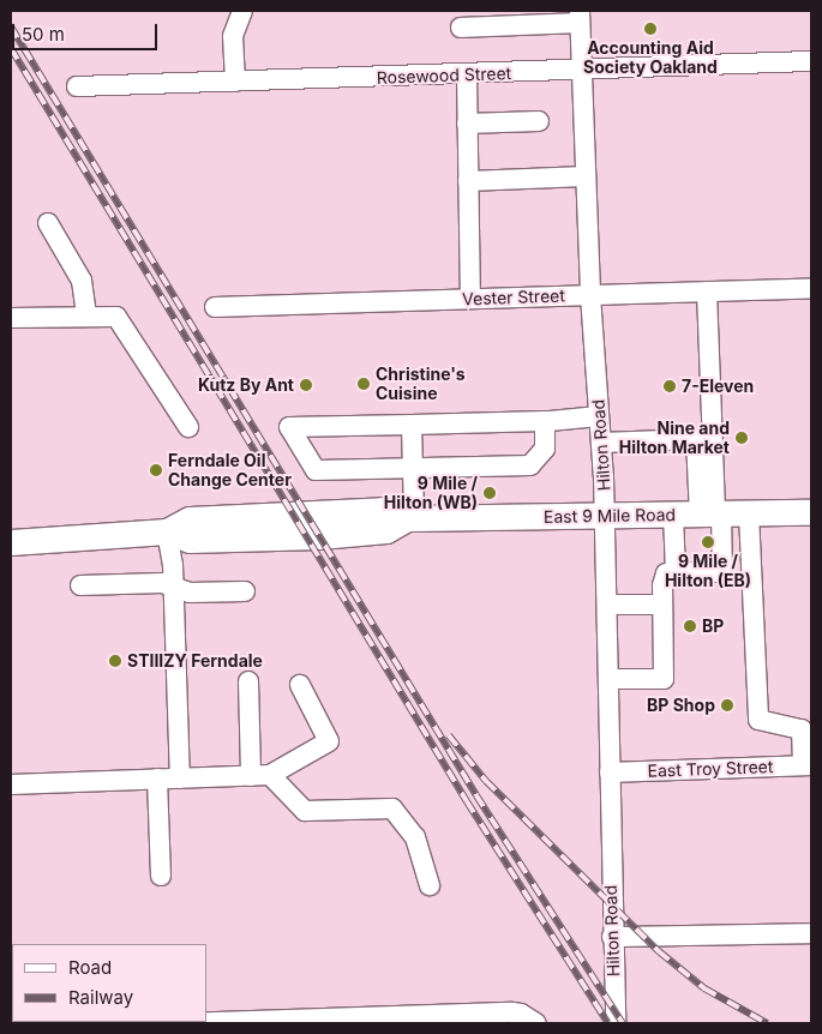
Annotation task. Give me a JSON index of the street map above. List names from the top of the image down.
{
  "streets": {
    "main road": ["East 9 Mile Road"],
    "street": [
      "Rosewood Street",
      "Vester Street",
      "Hilton Road",
      "East Troy Street"
    ]
  },
  "crossings": [
    ["Rosewood Street", "Hilton Road"],
    ["Vester Street", "Hilton Road"],
    ["Hilton Road", "East 9 Mile Road"],
    ["Hilton Road", "East Troy Street"]
  ],
  "places": [
    "Accounting Aid Society Oakland",
    "Christine's Cuisine",
    "Kutz By Ant",
    "7-Eleven",
    "Nine and Hilton Market",
    "Ferndale Oil Change Center",
    "9 Mile / Hilton (WB)",
    "9 Mile / Hilton (EB)",
    "BP",
    "STIIIZY Ferndale",
    "BP Shop"
  ],
  "legend": ["Road", "Railway"],
  "scale_bar": "50 m"
}
